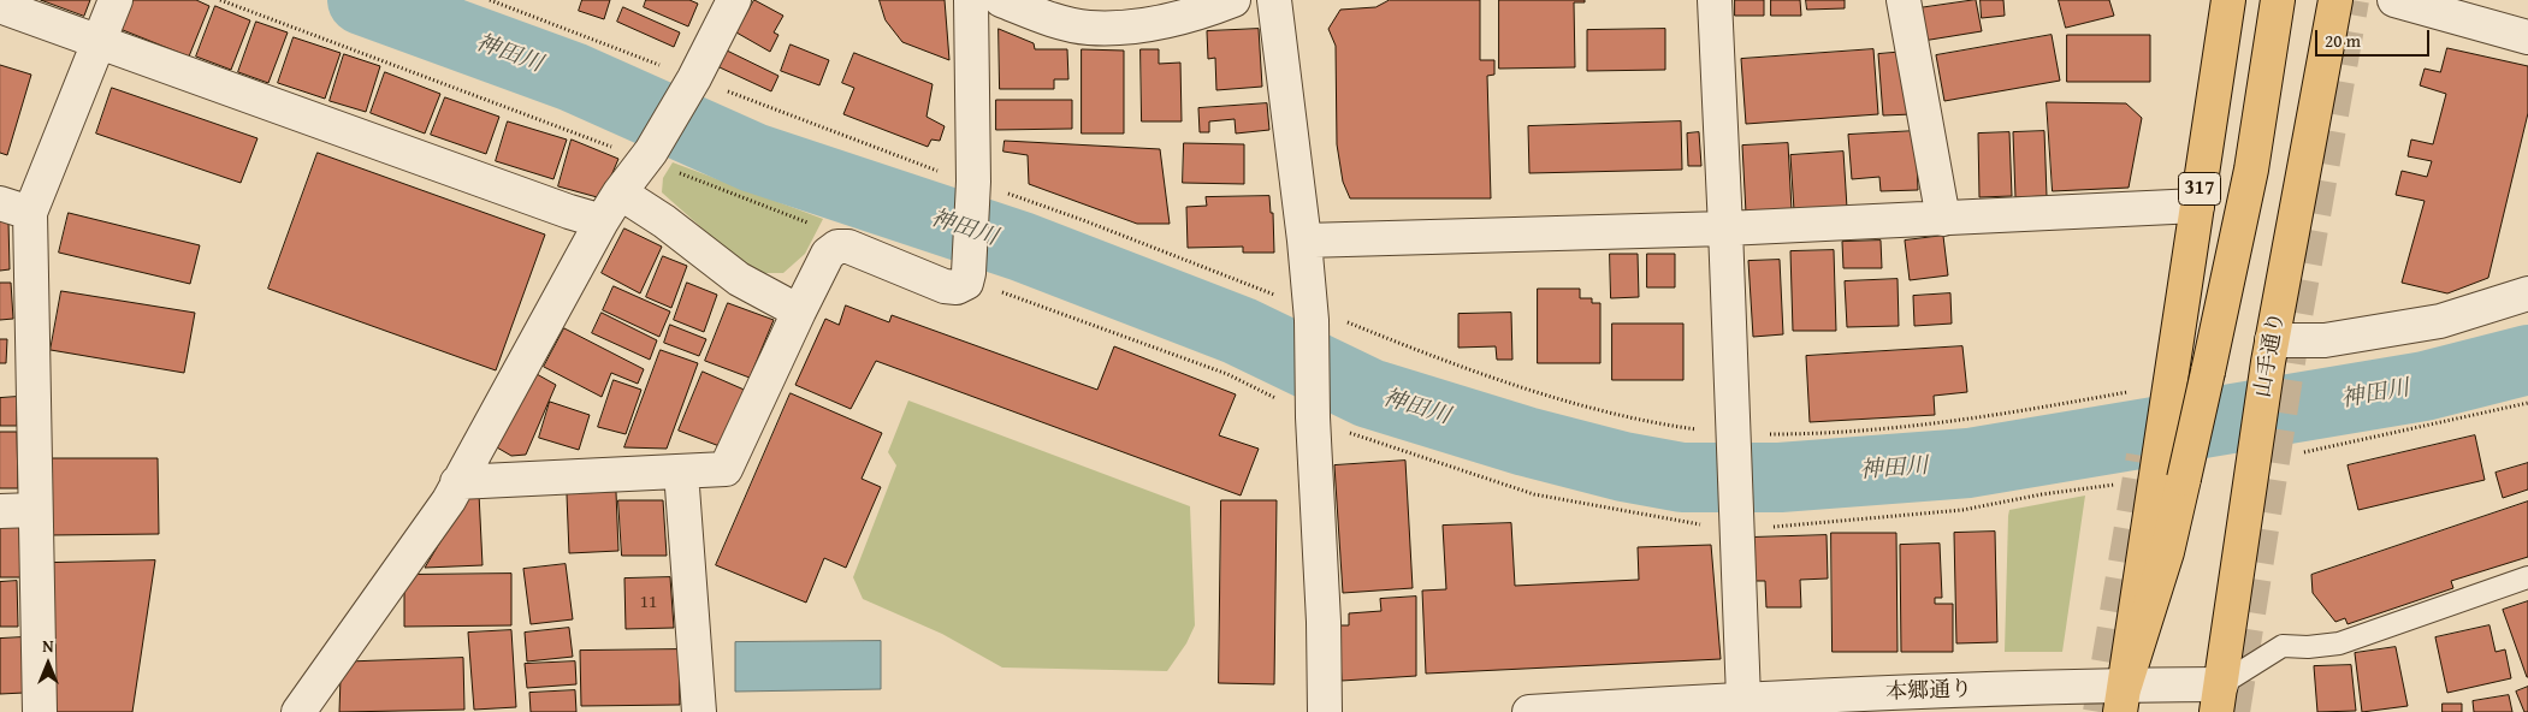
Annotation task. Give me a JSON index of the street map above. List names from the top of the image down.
{
  "streets": {
    "main road": ["317", "山手通り"],
    "street": ["本郷通り"]
  },
  "crossings": [
    ["山手通り", "本郷通り"]
  ],
  "water": ["神田川"],
  "house_numbers": ["11"],
  "scale_bar": "20 m",
  "north": "top"
}
